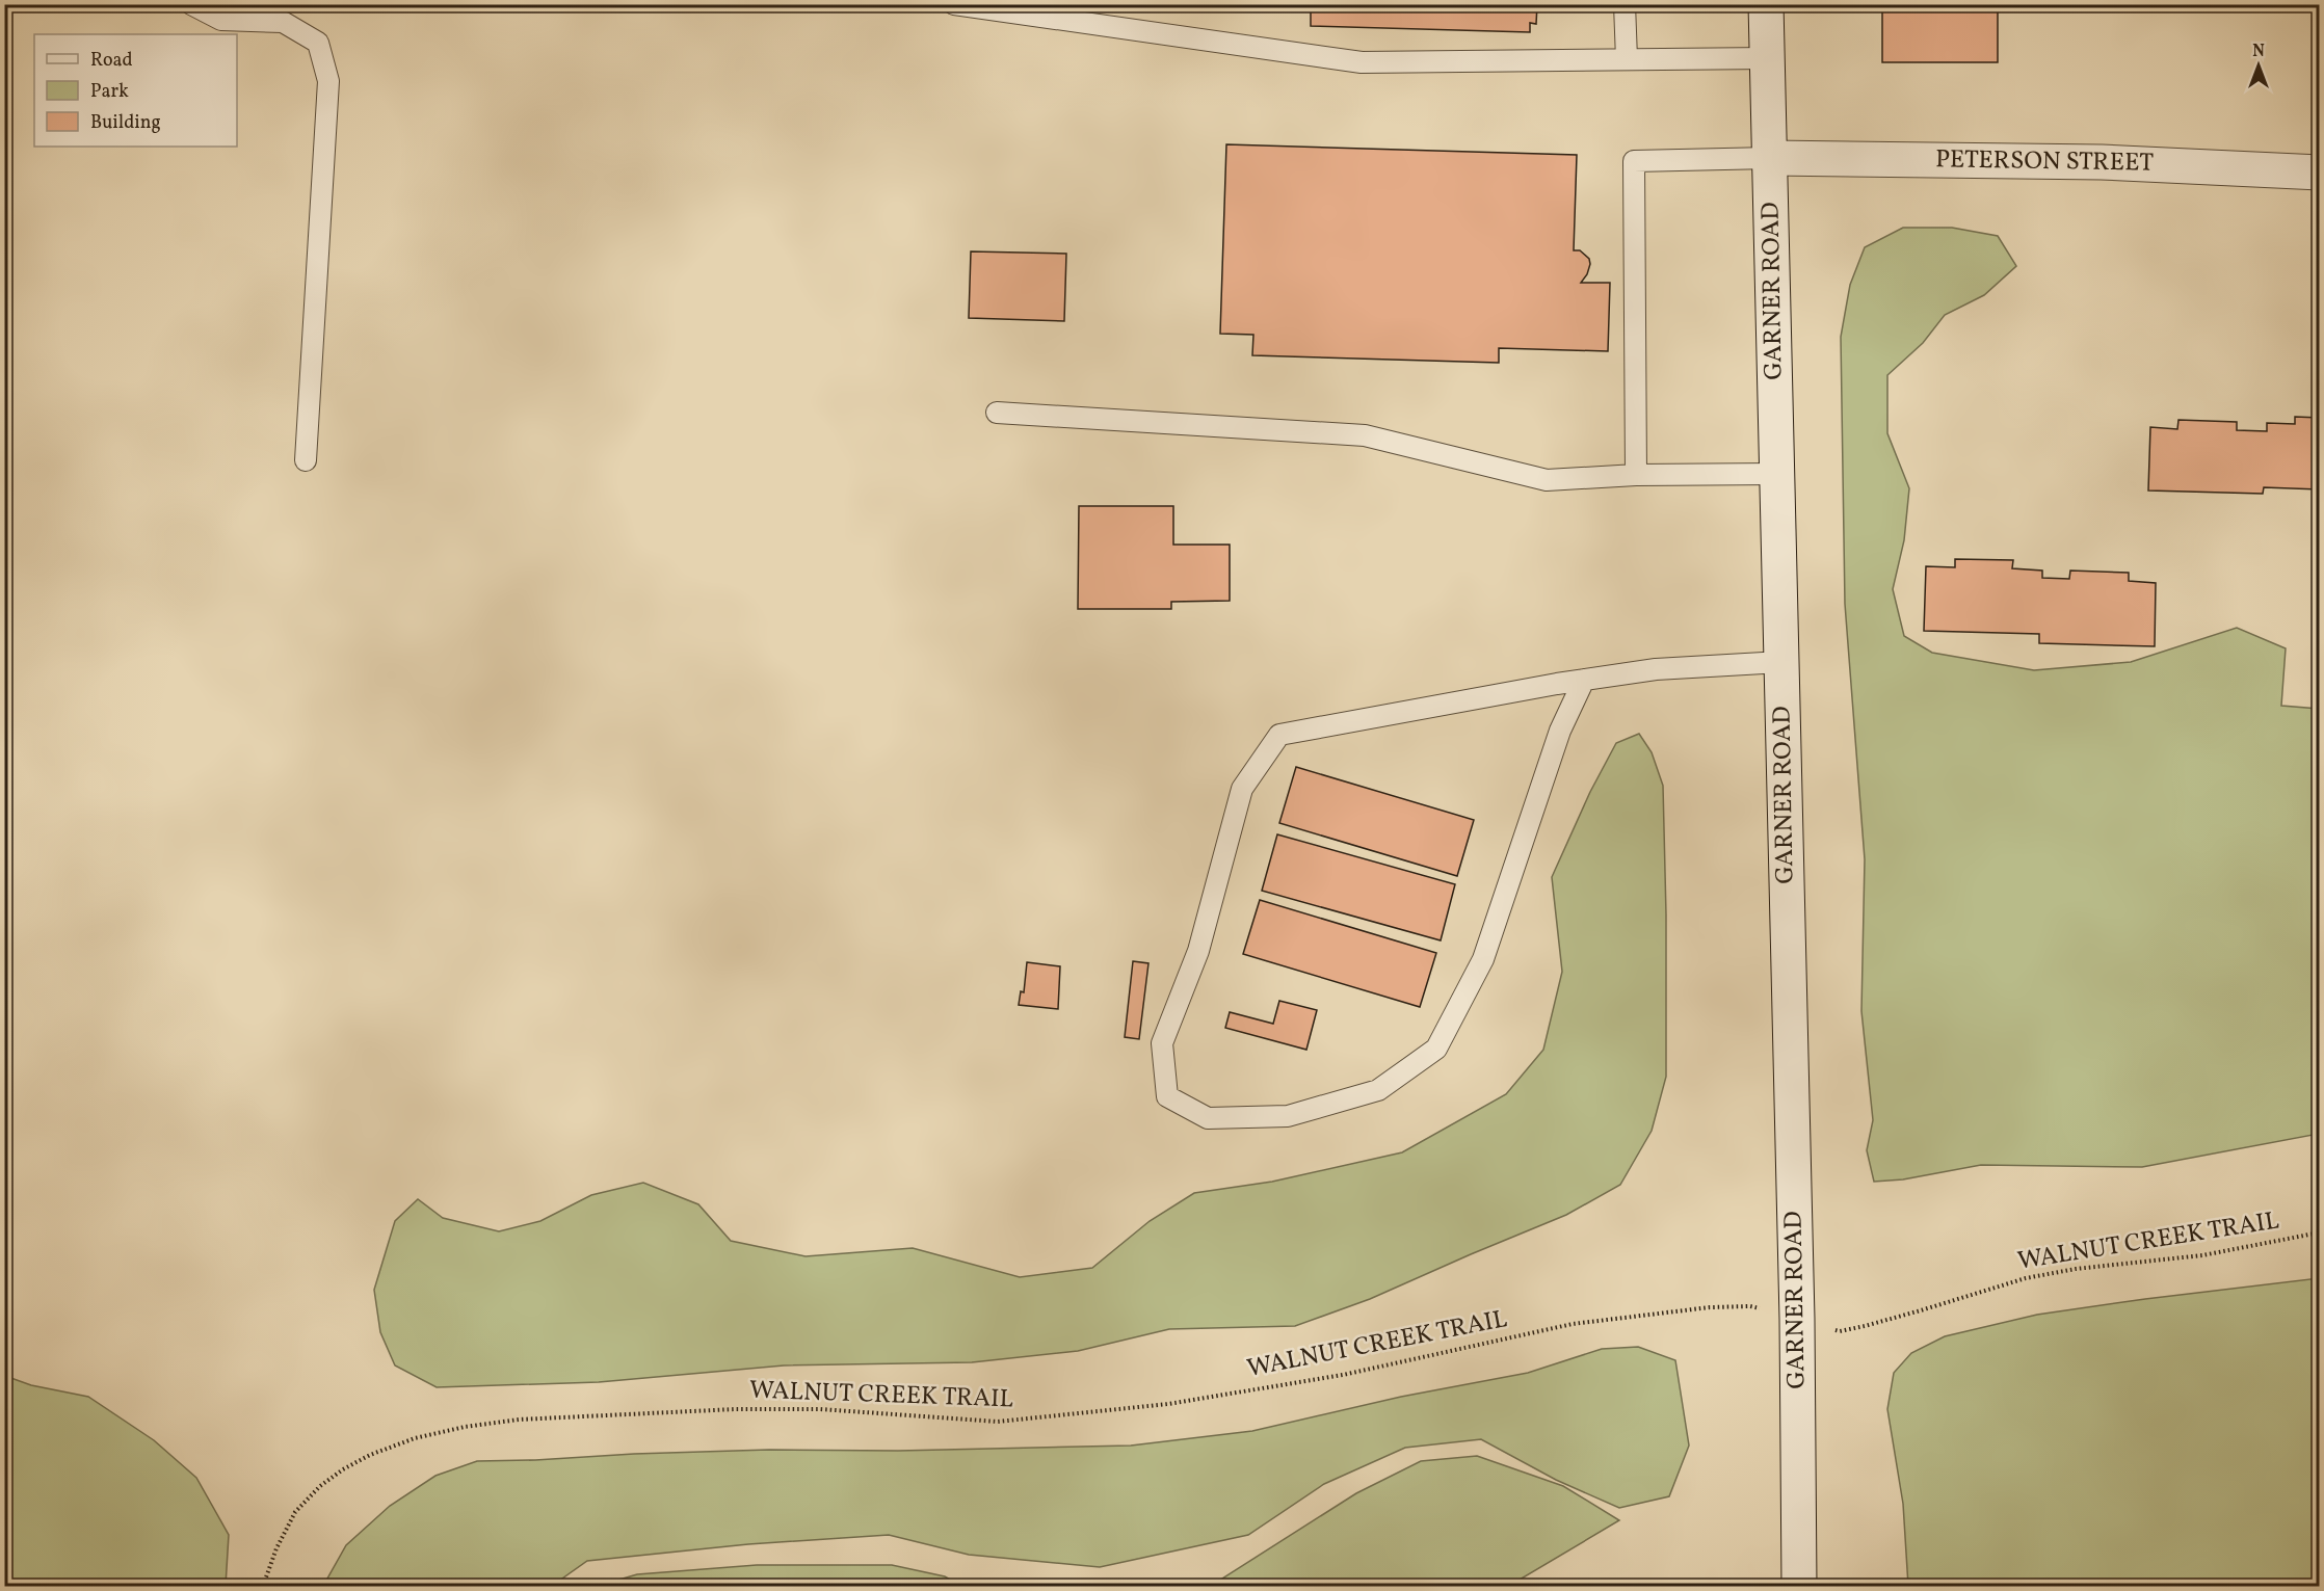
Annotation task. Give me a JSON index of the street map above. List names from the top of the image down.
{
  "streets": {
    "main road": ["PETERSON STREET", "GARNER ROAD"],
    "path": ["WALNUT CREEK TRAIL"]
  },
  "crossings": [
    ["PETERSON STREET", "GARNER ROAD"]
  ],
  "legend": ["Road", "Park", "Building"],
  "north": "top"
}
